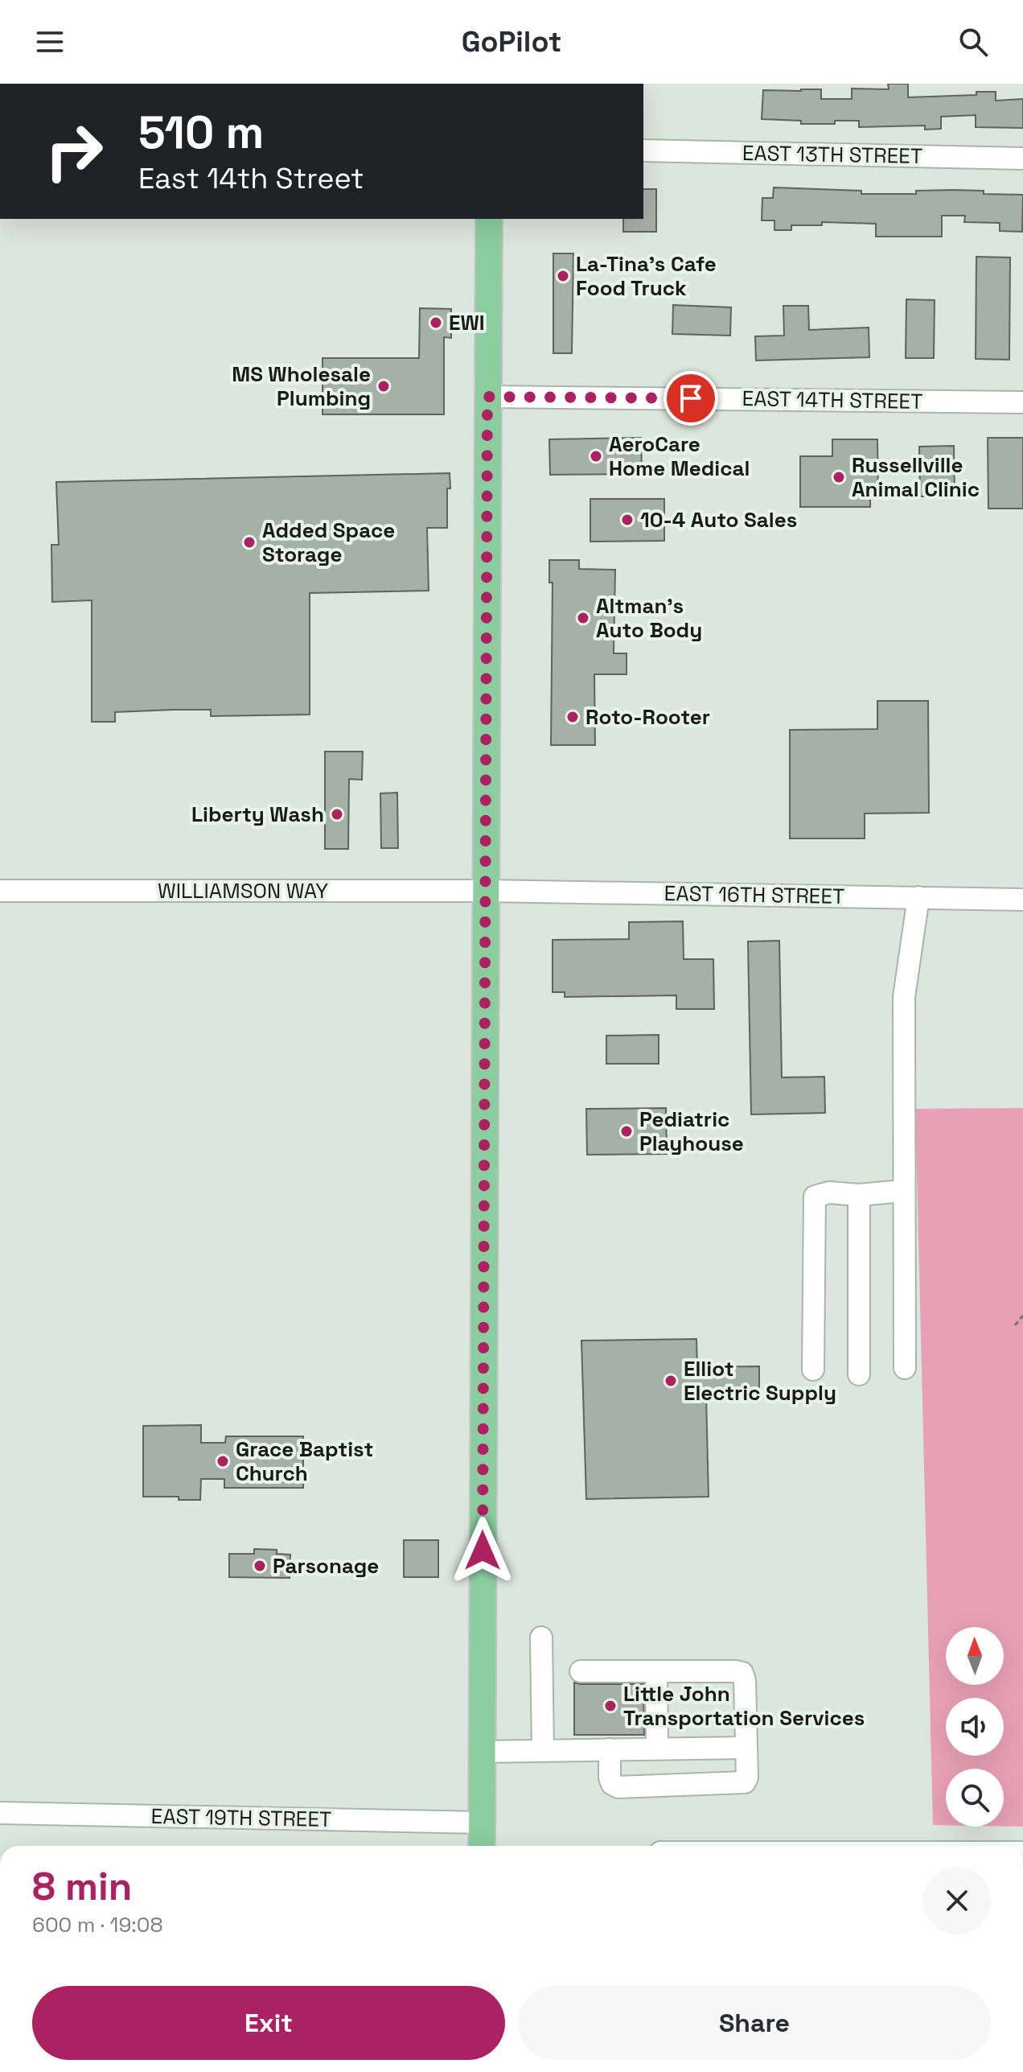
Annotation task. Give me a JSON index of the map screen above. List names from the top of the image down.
{
  "streets": {
    "street": [
      "EAST 13TH STREET",
      "EAST 14TH STREET",
      "WILLIAMSON WAY",
      "EAST 16TH STREET",
      "EAST 19TH STREET"
    ]
  },
  "crossings": [
    ["WILLIAMSON WAY", "EAST 16TH STREET"]
  ],
  "places": [
    "La-Tina's Cafe Food Truck",
    "EWI",
    "MS Wholesale Plumbing",
    "AeroCare Home Medical",
    "Russellville Animal Clinic",
    "10-4 Auto Sales",
    "Added Space Storage",
    "Altman's Auto Body",
    "Roto-Rooter",
    "Liberty Wash",
    "Pediatric Playhouse",
    "Elliot Electric Supply",
    "Grace Baptist Church",
    "Parsonage",
    "Little John Transportation Services"
  ],
  "north": "top",
  "page": {
    "header": "GoPilot",
    "turn": ["510 m", "East 14th Street"],
    "heading": ["8 min", "600 m · 19:08"],
    "buttons": ["Exit", "Share"]
  }
}
